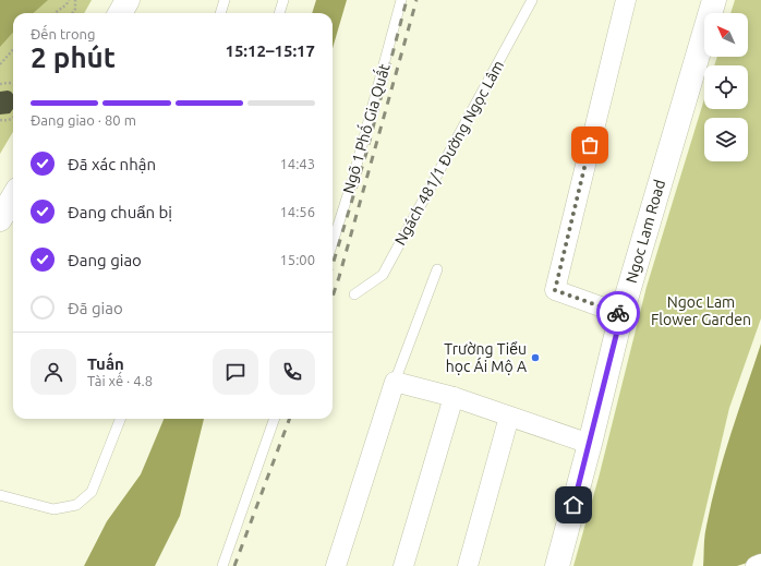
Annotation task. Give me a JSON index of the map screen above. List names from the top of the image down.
{
  "streets": {
    "main road": ["Ngoc Lam Road"],
    "lane": ["Ngõ 1 Phố Gia Quất", "Ngách 481/1 Đường Ngọc Lâm"]
  },
  "parks": ["Ngoc Lam Flower Garden"],
  "places": ["Trường Tiểu học Ái Mộ A"],
  "north": "top left",
  "page": {
    "heading": ["2 phút", "Đến trong", "15:12–15:17"],
    "panel": ["Tuấn", "Tài xế · 4.8"],
    "bar": "Đang giao · 80 m",
    "list": [
      ["Đã xác nhận", "14:43"],
      ["Đang chuẩn bị", "14:56"],
      ["Đang giao", "15:00"],
      "Đã giao"
    ]
  }
}
